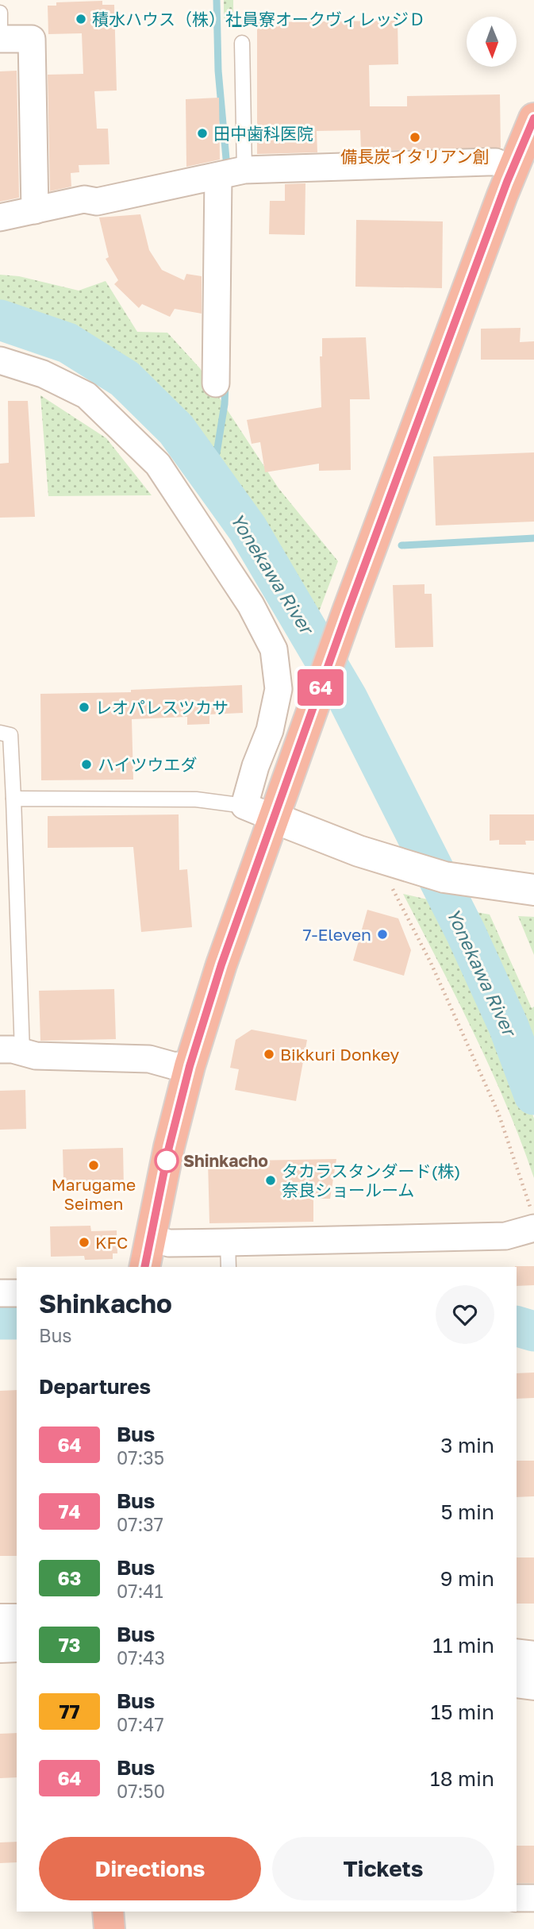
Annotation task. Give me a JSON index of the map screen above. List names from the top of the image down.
{
  "water": ["Yonekawa River"],
  "places": [
    "積水ハウス（株）社員寮オークヴィレッジＤ",
    "田中歯科医院",
    "備長炭イタリアン創",
    "レオパレスツカサ",
    "ハイツウエダ",
    "7-Eleven",
    "Bikkuri Donkey",
    "Shinkacho",
    "Marugame Seimen",
    "タカラスタンダード(株) 奈良ショールーム",
    "KFC"
  ],
  "lines": ["bus line 64"],
  "north": "bottom",
  "page": {
    "on_map": "64",
    "heading": [
      ["Shinkacho", "Bus"],
      "Departures"
    ],
    "list": [
      {
        "mark": "64",
        "name": "Bus",
        "note": "07:35",
        "value": "3 min"
      },
      {
        "mark": "74",
        "name": "Bus",
        "note": "07:37",
        "value": "5 min"
      },
      {
        "mark": "63",
        "name": "Bus",
        "note": "07:41",
        "value": "9 min"
      },
      {
        "mark": "73",
        "name": "Bus",
        "note": "07:43",
        "value": "11 min"
      },
      {
        "mark": "77",
        "name": "Bus",
        "note": "07:47",
        "value": "15 min"
      },
      {
        "mark": "64",
        "name": "Bus",
        "note": "07:50",
        "value": "18 min"
      }
    ],
    "buttons": ["Directions", "Tickets"]
  }
}
